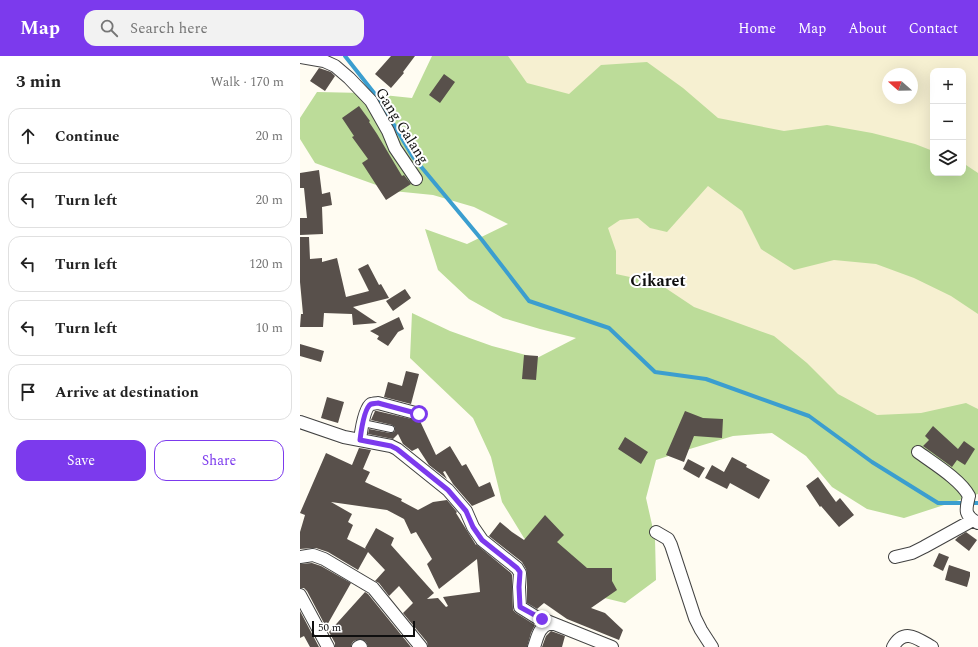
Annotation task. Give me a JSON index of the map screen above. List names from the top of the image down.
{
  "streets": {
    "street": ["Gang Galang"]
  },
  "districts": ["Cikaret"],
  "scale_bar": "50 m",
  "north": "left",
  "page": {
    "header": "Map",
    "search": "Search here",
    "nav": [
      "Home",
      "Map",
      "About",
      "Contact"
    ],
    "heading": ["3 min", "Walk · 170 m"],
    "map_buttons": ["+", "−"],
    "list": [
      ["Continue", "20 m"],
      ["Turn left", "20 m"],
      ["Turn left", "120 m"],
      ["Turn left", "10 m"],
      "Arrive at destination"
    ],
    "buttons": ["Save", "Share"],
    "scale": "50 m"
  }
}
